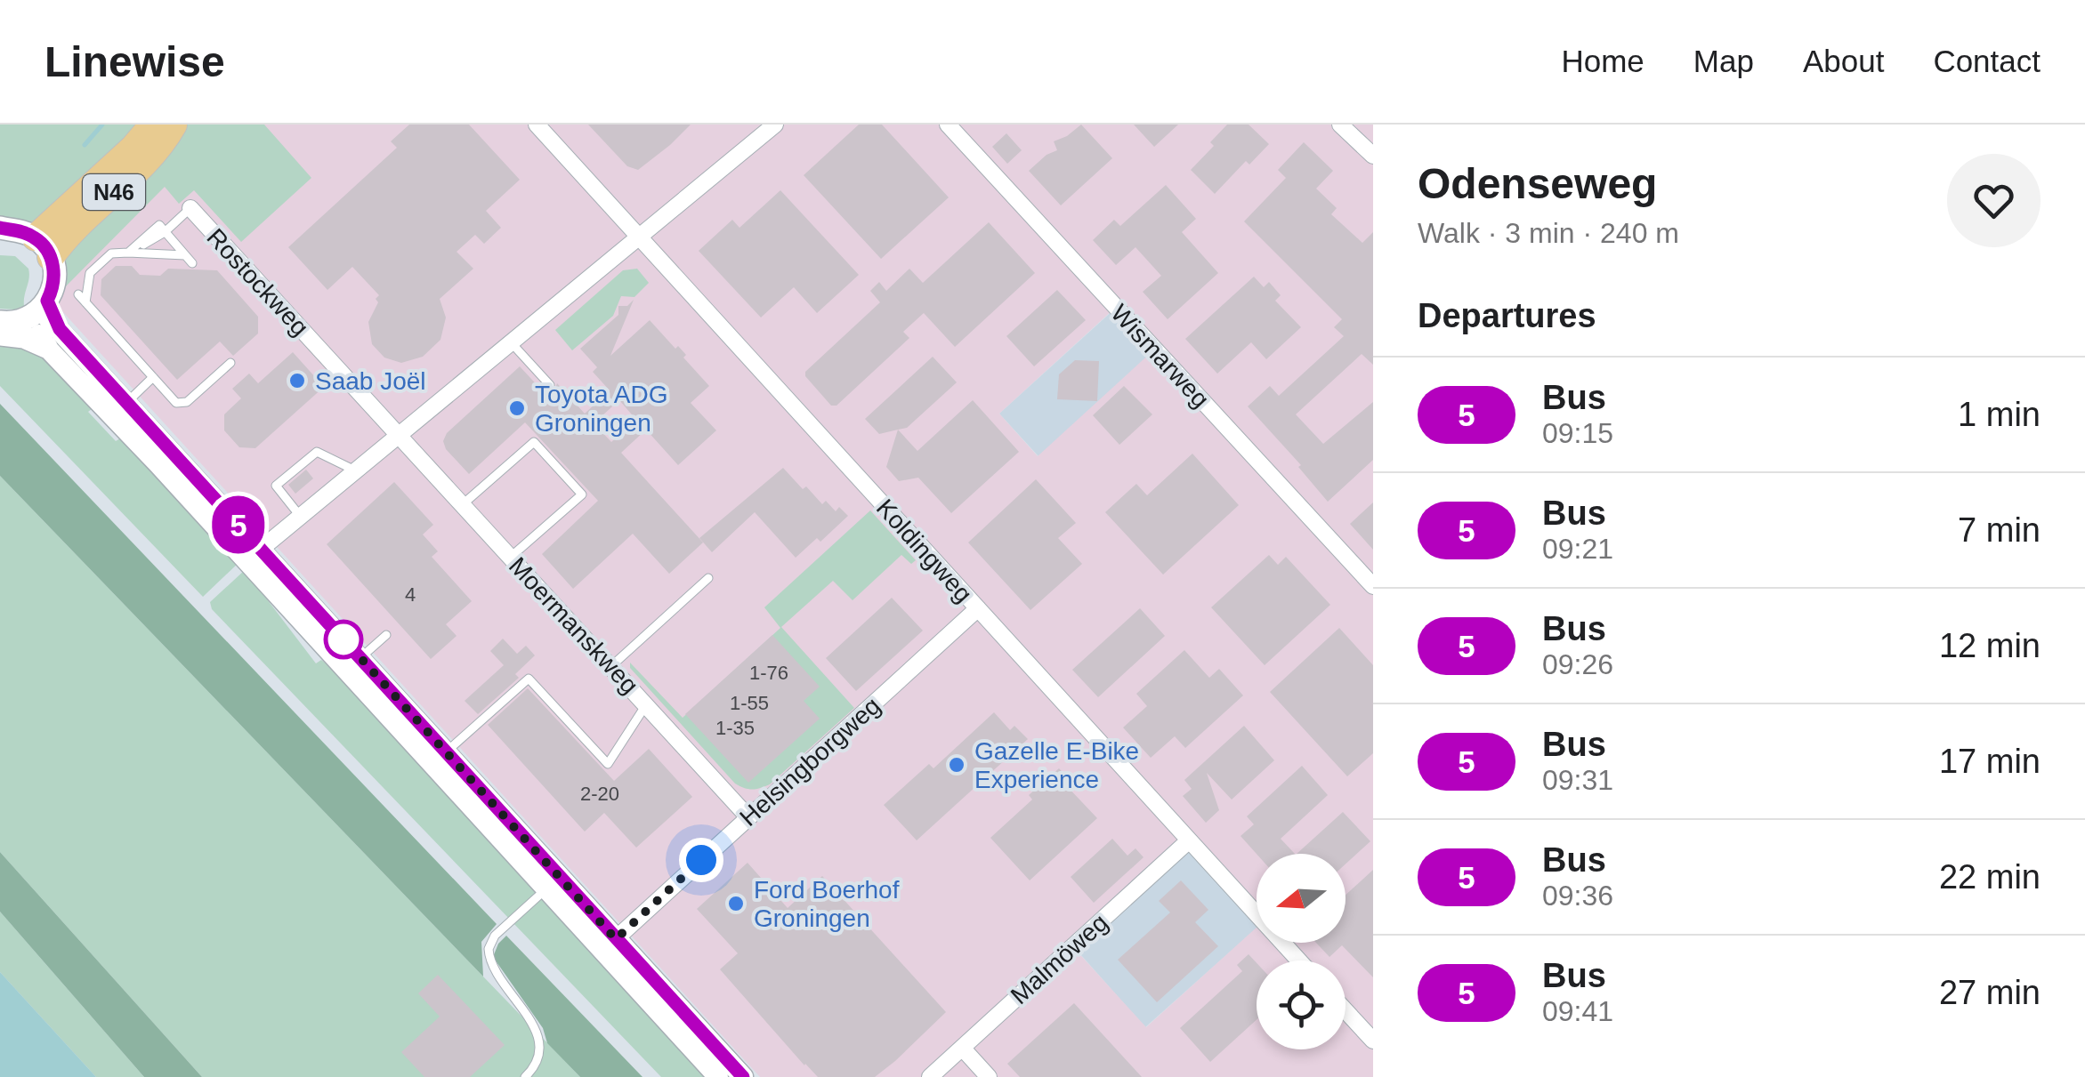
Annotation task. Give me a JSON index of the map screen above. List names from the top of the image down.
{
  "streets": {
    "highway": ["N46"],
    "street": [
      "Rostockweg",
      "Wismarweg",
      "Koldingweg",
      "Moermanskweg",
      "Helsingborgweg",
      "Malmöweg"
    ]
  },
  "crossings": [
    ["Rostockweg", "Moermanskweg"],
    ["Koldingweg", "Helsingborgweg"],
    ["Koldingweg", "Malmöweg"],
    ["Moermanskweg", "Helsingborgweg"]
  ],
  "places": [
    "Saab Joël",
    "Toyota ADG Groningen",
    "Gazelle E-Bike Experience",
    "Ford Boerhof Groningen"
  ],
  "lines": ["bus line 5"],
  "house_numbers": [
    "4",
    "1-76",
    "1-55",
    "1-35",
    "2-20"
  ],
  "north": "left",
  "page": {
    "header": "Linewise",
    "nav": [
      "Home",
      "Map",
      "About",
      "Contact"
    ],
    "on_map": "5",
    "heading": [
      ["Odenseweg", "Walk · 3 min · 240 m"],
      "Departures"
    ],
    "list": [
      {
        "mark": "5",
        "name": "Bus",
        "note": "09:15",
        "value": "1 min"
      },
      {
        "mark": "5",
        "name": "Bus",
        "note": "09:21",
        "value": "7 min"
      },
      {
        "mark": "5",
        "name": "Bus",
        "note": "09:26",
        "value": "12 min"
      },
      {
        "mark": "5",
        "name": "Bus",
        "note": "09:31",
        "value": "17 min"
      },
      {
        "mark": "5",
        "name": "Bus",
        "note": "09:36",
        "value": "22 min"
      },
      {
        "mark": "5",
        "name": "Bus",
        "note": "09:41",
        "value": "27 min"
      }
    ]
  }
}
